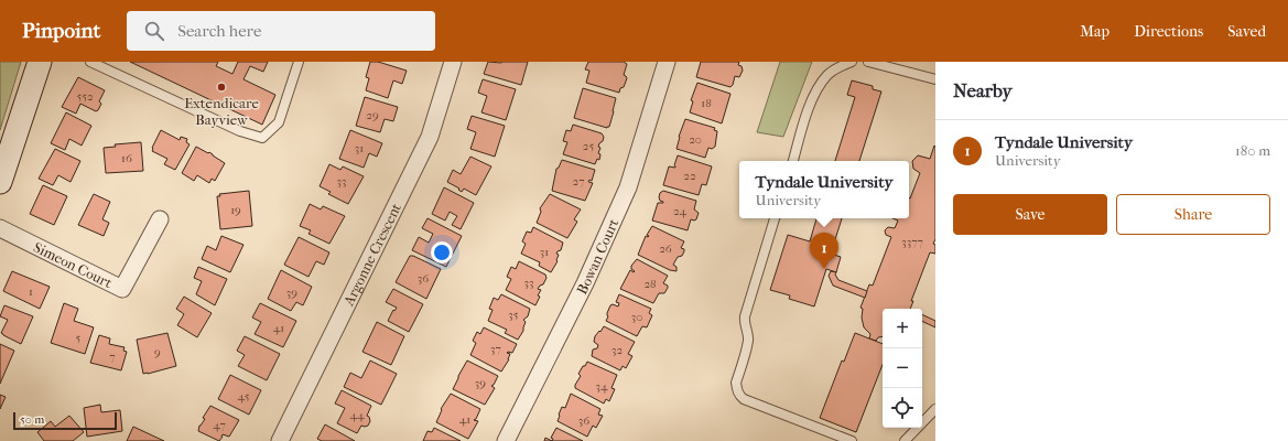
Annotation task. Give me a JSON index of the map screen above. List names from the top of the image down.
{
  "streets": {
    "street": ["Argonne Crescent", "Bowan Court", "Simeon Court"]
  },
  "places": ["Extendicare Bayview"],
  "house_numbers": [
    "552",
    "18",
    "29",
    "20",
    "25",
    "31",
    "16",
    "22",
    "33",
    "27",
    "19",
    "24",
    "3377",
    "26",
    "31",
    "36",
    "33",
    "28",
    "1",
    "39",
    "35",
    "30",
    "41",
    "5",
    "37",
    "32",
    "9",
    "7",
    "39",
    "34",
    "45",
    "44",
    "41",
    "36",
    "47"
  ],
  "scale_bar": "50 m",
  "page": {
    "header": "Pinpoint",
    "search": "Search here",
    "nav": ["Map", "Directions", "Saved"],
    "heading": "Nearby",
    "list": [
      {
        "mark": "1",
        "name": "Tyndale University",
        "note": "University",
        "value": "180 m"
      }
    ],
    "popup": ["Tyndale University", "University"],
    "buttons": ["Save", "Share"],
    "pins": "1",
    "map_buttons": ["+", "−"],
    "scale": "50 m"
  }
}
